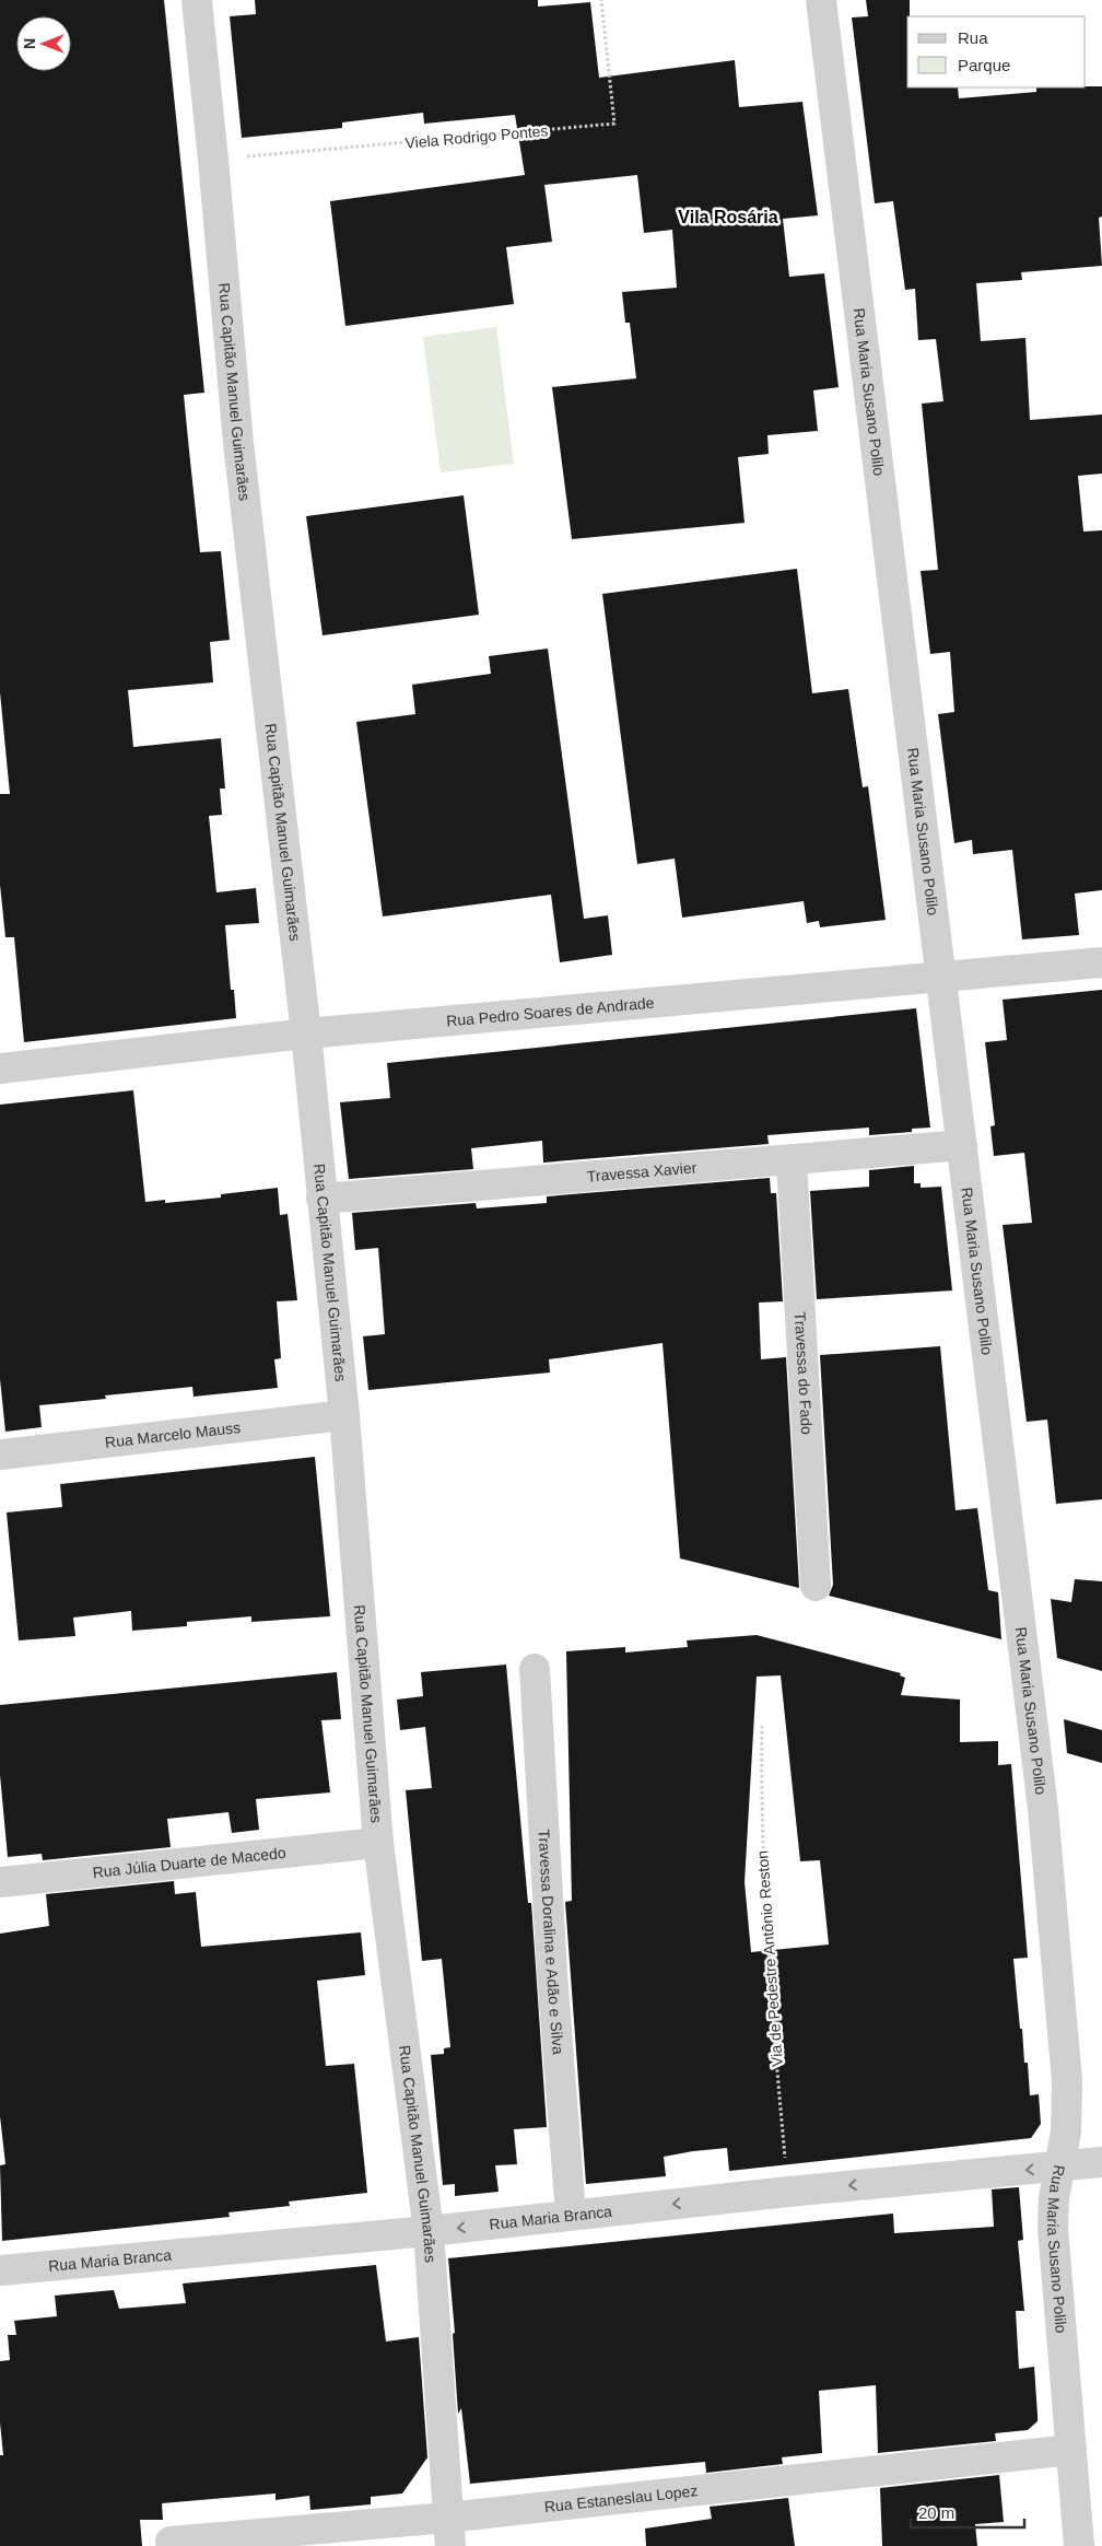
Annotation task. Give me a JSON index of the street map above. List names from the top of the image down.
{
  "streets": {
    "street": [
      "Rua Capitão Manuel Guimarães",
      "Rua Maria Susano Polilo",
      "Rua Pedro Soares de Andrade",
      "Travessa Xavier",
      "Travessa do Fado",
      "Rua Marcelo Mauss",
      "Rua Júlia Duarte de Macedo",
      "Travessa Doralina e Adão e Silva",
      "Rua Maria Branca",
      "Rua Estaneslau Lopez"
    ],
    "path": ["Viela Rodrigo Pontes", "Via de Pedestre Antônio Reston"]
  },
  "crossings": [
    ["Viela Rodrigo Pontes", "Rua Capitão Manuel Guimarães"],
    ["Rua Capitão Manuel Guimarães", "Rua Pedro Soares de Andrade"],
    ["Rua Capitão Manuel Guimarães", "Travessa Xavier"],
    ["Rua Capitão Manuel Guimarães", "Rua Marcelo Mauss"],
    ["Rua Capitão Manuel Guimarães", "Rua Júlia Duarte de Macedo"],
    ["Rua Capitão Manuel Guimarães", "Rua Maria Branca"],
    ["Rua Capitão Manuel Guimarães", "Rua Estaneslau Lopez"],
    ["Rua Maria Susano Polilo", "Rua Pedro Soares de Andrade"],
    ["Rua Maria Susano Polilo", "Travessa Xavier"],
    ["Rua Maria Susano Polilo", "Rua Maria Branca"],
    ["Rua Maria Susano Polilo", "Rua Estaneslau Lopez"],
    ["Travessa Xavier", "Travessa do Fado"],
    ["Travessa Doralina e Adão e Silva", "Rua Maria Branca"],
    ["Via de Pedestre Antônio Reston", "Rua Maria Branca"]
  ],
  "one_way": ["Rua Maria Branca"],
  "districts": ["Vila Rosária"],
  "legend": ["Rua", "Parque"],
  "scale_bar": "20 m",
  "north": "left"
}
